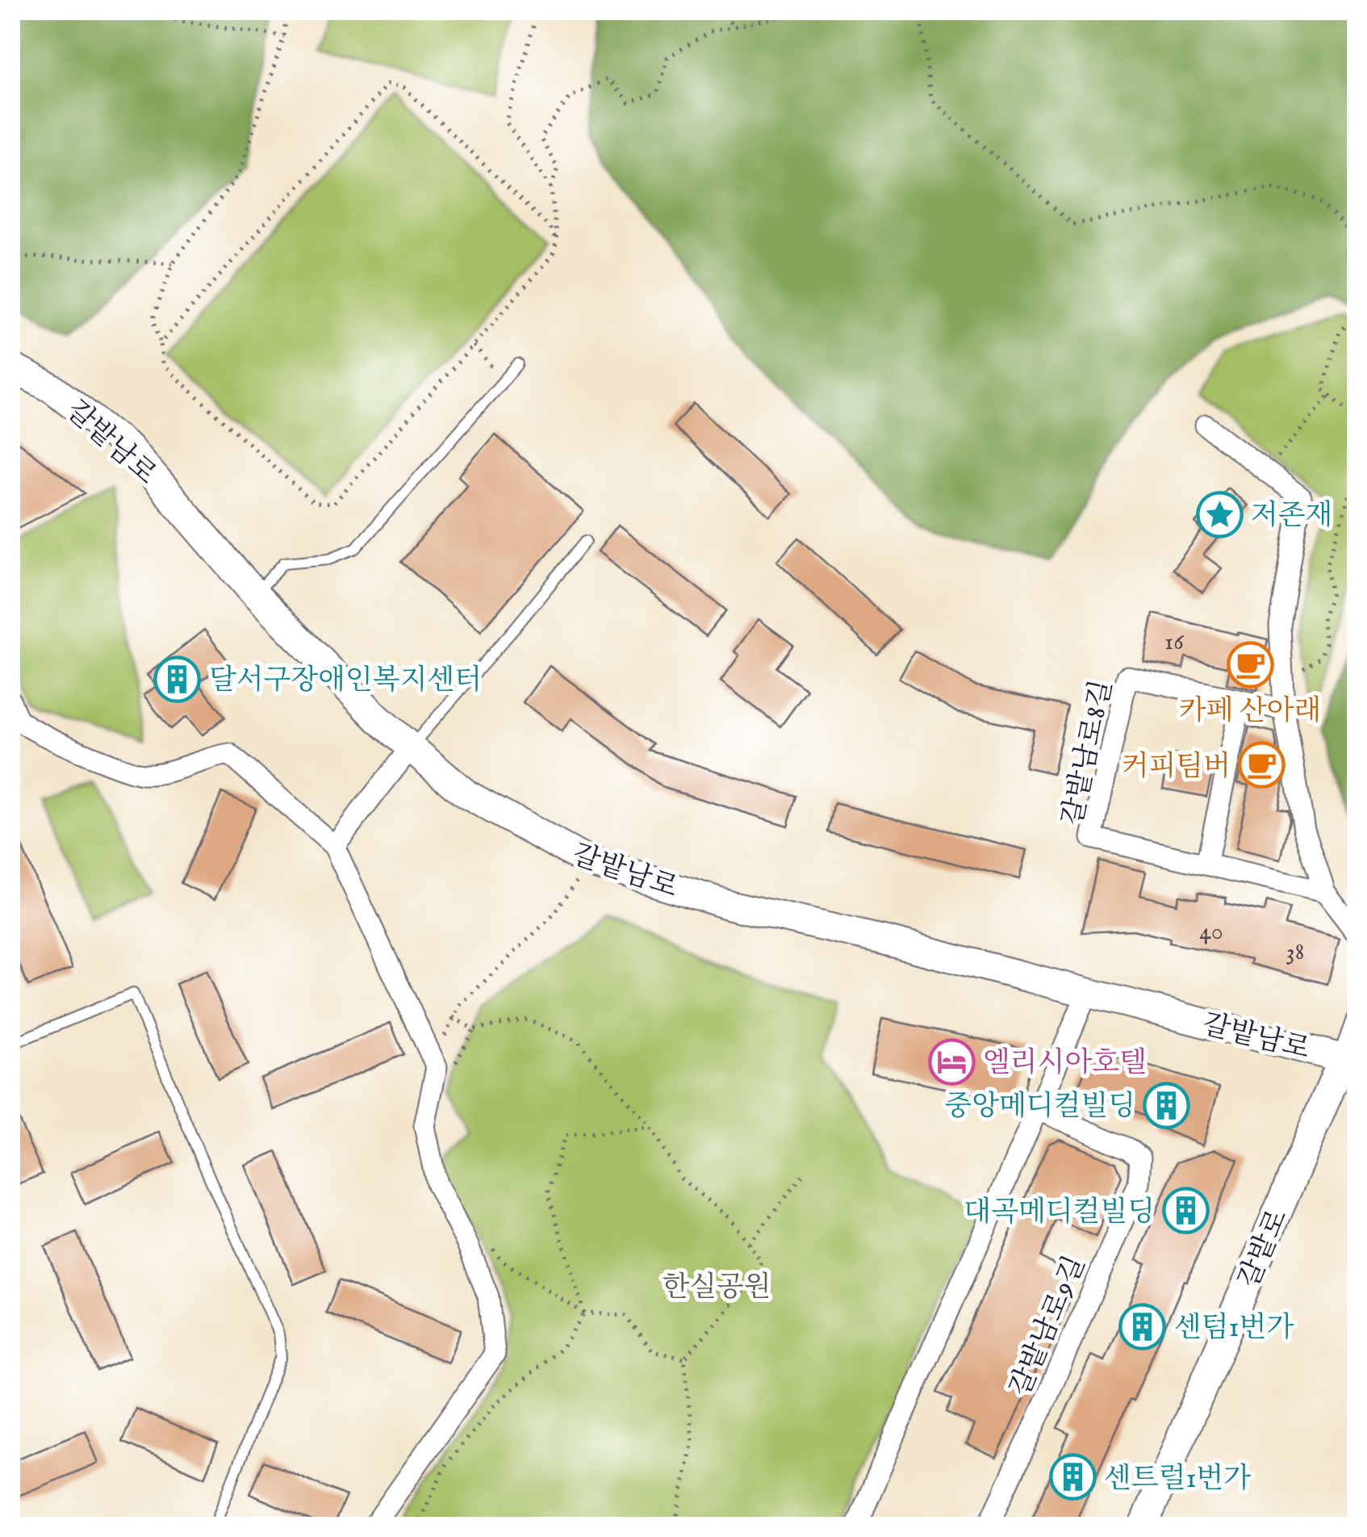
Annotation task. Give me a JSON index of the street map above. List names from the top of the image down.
{
  "streets": {
    "main road": ["갈밭남로", "갈밭로"],
    "street": ["갈밭남로8길", "갈밭남로9길"]
  },
  "crossings": [
    ["갈밭남로", "갈밭로"]
  ],
  "parks": ["한실공원"],
  "places": {
    "place": ["저존재"],
    "cafe": ["카페 산아래", "커피팀버"],
    "building": [
      "달서구장애인복지센터",
      "중앙메디컬빌딩",
      "대곡메디컬빌딩",
      "센텀1번가",
      "센트럴1번가"
    ],
    "hotel": ["엘리시아호텔"]
  },
  "house_numbers": ["16", "40", "38"]
}
